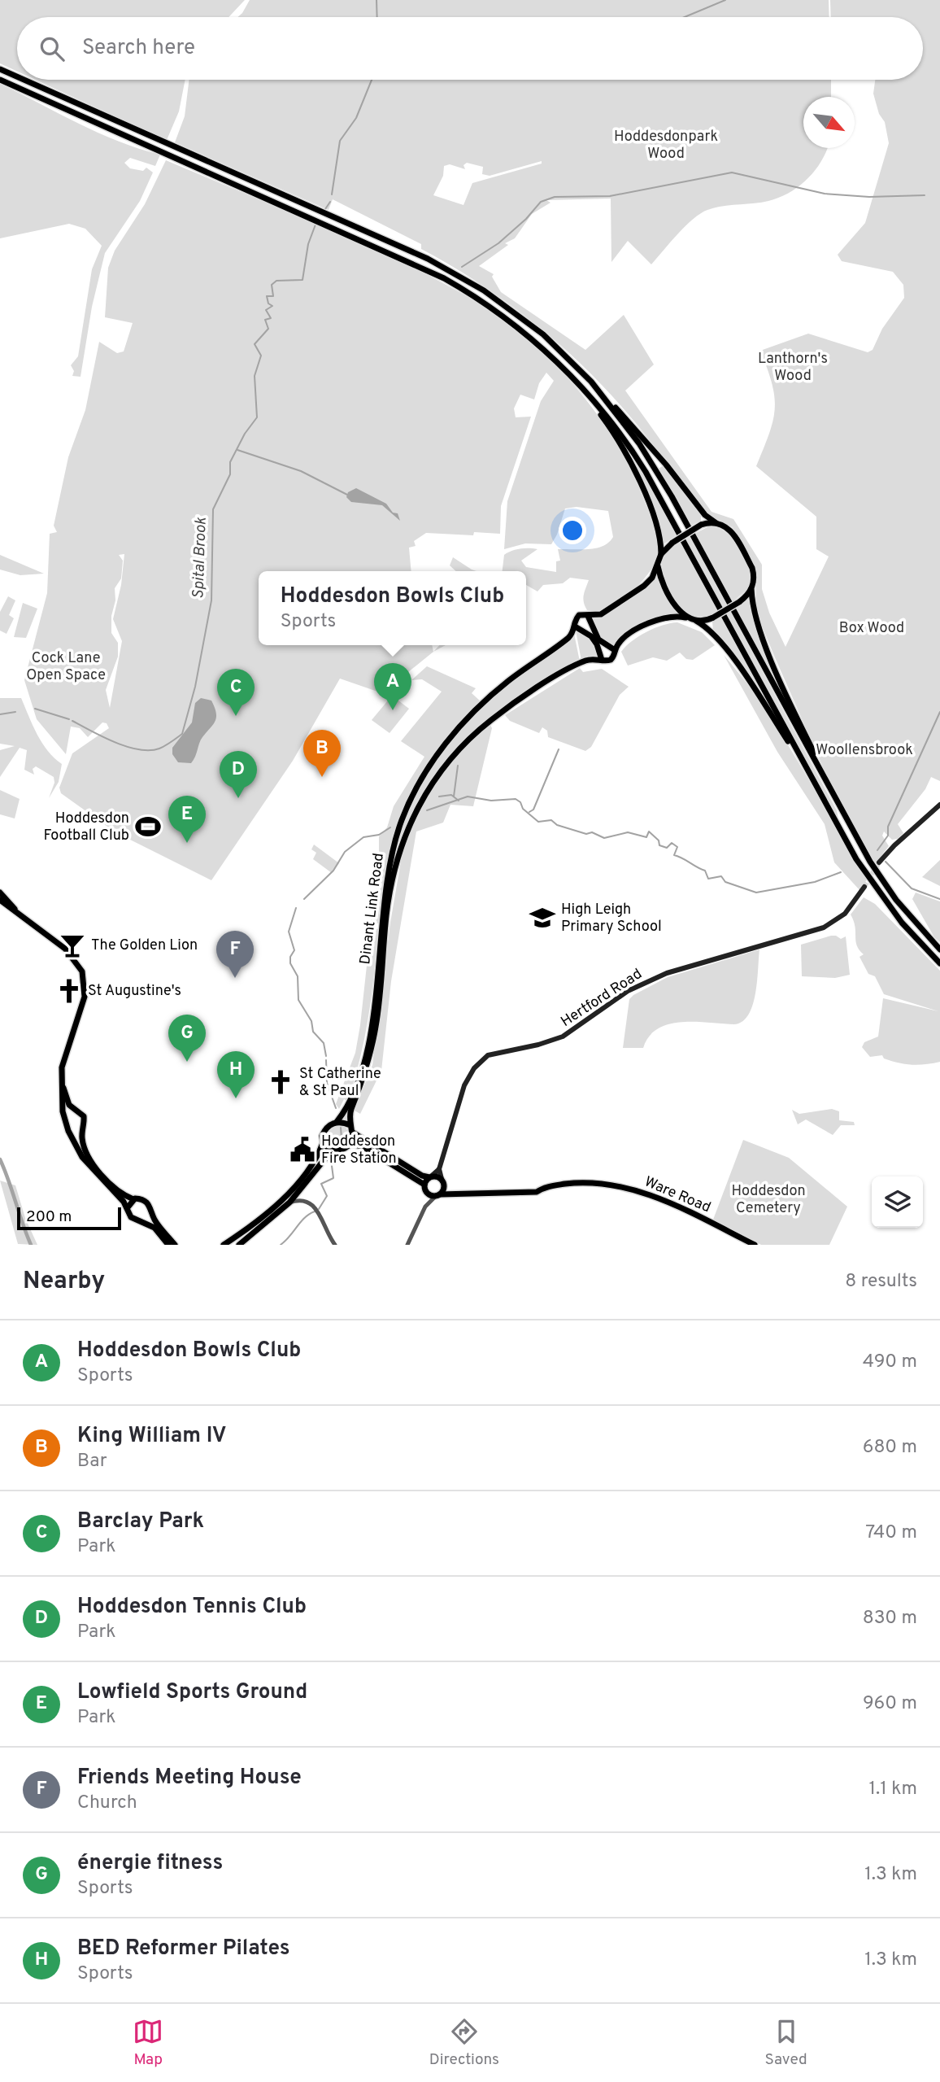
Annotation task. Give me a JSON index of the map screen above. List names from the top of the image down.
{
  "streets": {
    "main road": ["Dinant Link Road", "Hertford Road", "Ware Road"]
  },
  "water": ["Spital Brook"],
  "parks": [
    "Hoddesdonpark Wood",
    "Lanthorn's Wood",
    "Box Wood",
    "Cock Lane Open Space",
    "Woollensbrook",
    "Hoddesdon Cemetery"
  ],
  "places": {
    "sports": ["Hoddesdon Football Club"],
    "school or university": ["High Leigh Primary School"],
    "bar": ["The Golden Lion"],
    "church": ["St Augustine's", "St Catherine & St Paul"],
    "public building": ["Hoddesdon Fire Station"]
  },
  "scale_bar": "200 m",
  "north": "bottom right",
  "page": {
    "search": "Search here",
    "popup": ["Hoddesdon Bowls Club", "Sports"],
    "pins": [
      "A",
      "C",
      "B",
      "D",
      "E",
      "F",
      "G",
      "H"
    ],
    "scale": "200 m",
    "heading": ["Nearby", "8 results"],
    "list": [
      {
        "mark": "A",
        "name": "Hoddesdon Bowls Club",
        "note": "Sports",
        "value": "490 m"
      },
      {
        "mark": "B",
        "name": "King William IV",
        "note": "Bar",
        "value": "680 m"
      },
      {
        "mark": "C",
        "name": "Barclay Park",
        "note": "Park",
        "value": "740 m"
      },
      {
        "mark": "D",
        "name": "Hoddesdon Tennis Club",
        "note": "Park",
        "value": "830 m"
      },
      {
        "mark": "E",
        "name": "Lowfield Sports Ground",
        "note": "Park",
        "value": "960 m"
      },
      {
        "mark": "F",
        "name": "Friends Meeting House",
        "note": "Church",
        "value": "1.1 km"
      },
      {
        "mark": "G",
        "name": "énergie fitness",
        "note": "Sports",
        "value": "1.3 km"
      },
      {
        "mark": "H",
        "name": "BED Reformer Pilates",
        "note": "Sports",
        "value": "1.3 km"
      }
    ],
    "nav": ["Map", "Directions", "Saved"]
  }
}
